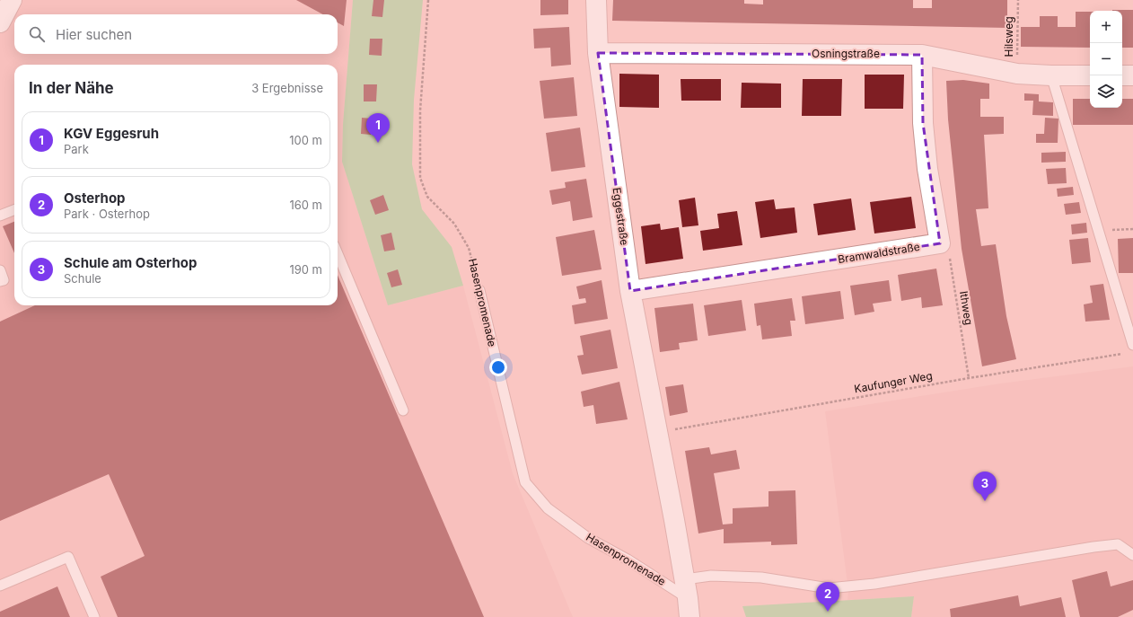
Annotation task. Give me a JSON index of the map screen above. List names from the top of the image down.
{
  "streets": {
    "street": ["Osningstraße", "Eggestraße", "Bramwaldstraße"],
    "lane": ["Hasenpromenade"],
    "path": ["Hilsweg", "Ithweg", "Kaufunger Weg"]
  },
  "crossings": [
    ["Hilsweg", "Osningstraße"],
    ["Osningstraße", "Eggestraße"],
    ["Eggestraße", "Bramwaldstraße"],
    ["Eggestraße", "Hasenpromenade"],
    ["Eggestraße", "Kaufunger Weg"],
    ["Bramwaldstraße", "Ithweg"],
    ["Ithweg", "Kaufunger Weg"]
  ],
  "page": {
    "map_buttons": ["+", "−"],
    "search": "Hier suchen",
    "heading": ["In der Nähe", "3 Ergebnisse"],
    "list": [
      {
        "mark": "1",
        "name": "KGV Eggesruh",
        "note": "Park",
        "value": "100 m"
      },
      {
        "mark": "2",
        "name": "Osterhop",
        "note": "Park · Osterhop",
        "value": "160 m"
      },
      {
        "mark": "3",
        "name": "Schule am Osterhop",
        "note": "Schule",
        "value": "190 m"
      }
    ],
    "pins": ["1", "3", "2"]
  }
}
